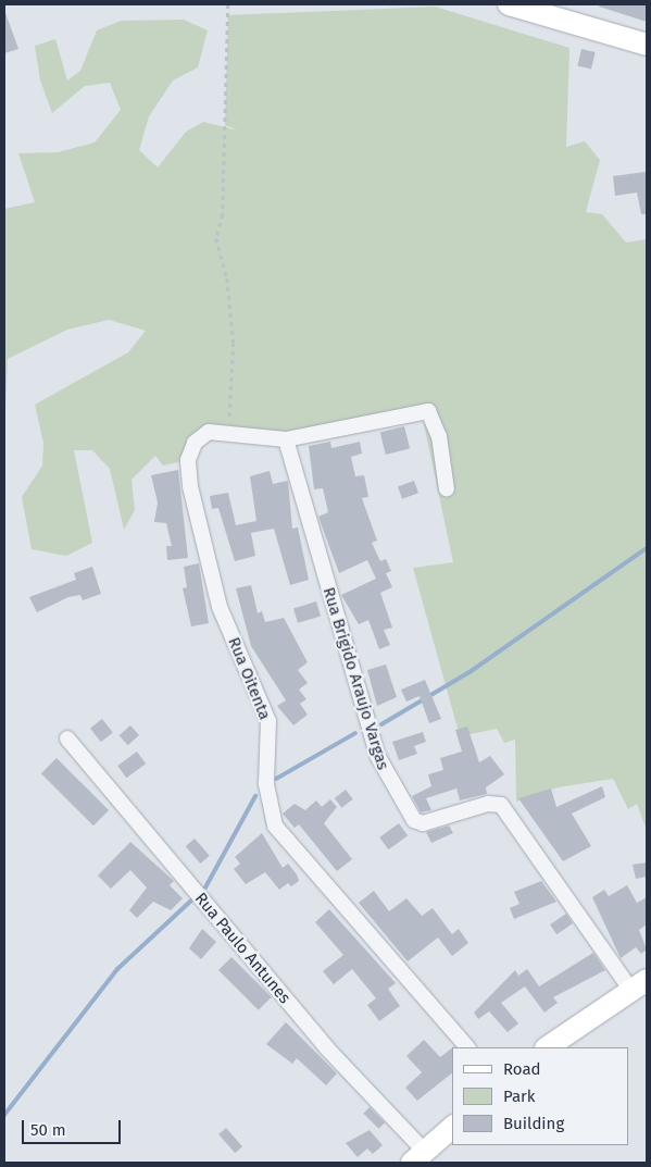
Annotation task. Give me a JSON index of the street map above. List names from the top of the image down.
{
  "streets": {
    "street": ["Rua Oitenta", "Rua Brigido Araujo Vargas", "Rua Paulo Antunes"]
  },
  "legend": ["Road", "Park", "Building"],
  "scale_bar": "50 m"
}
